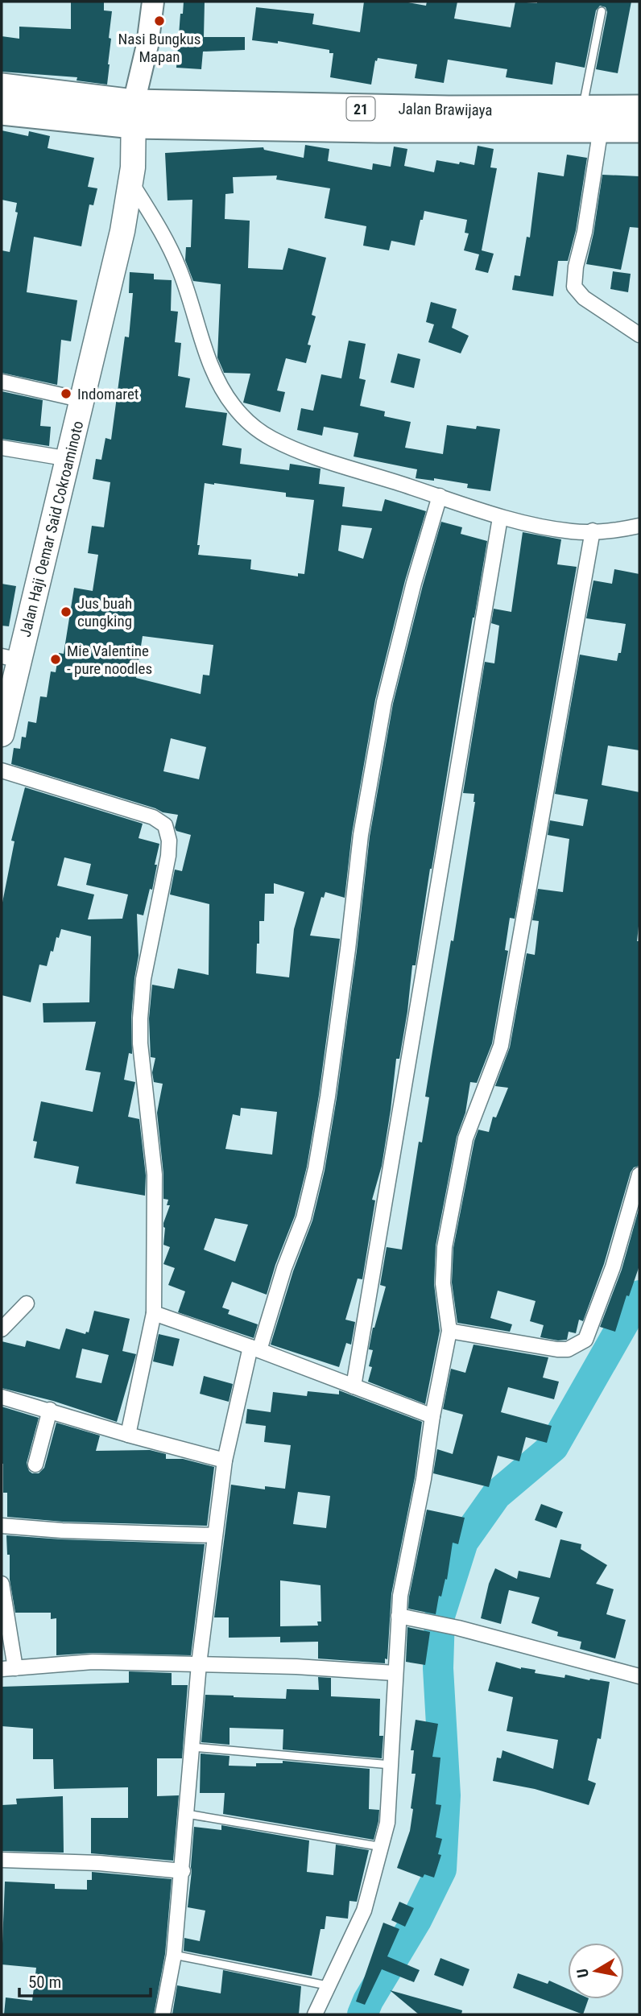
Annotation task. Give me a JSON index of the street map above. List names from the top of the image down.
{
  "streets": {
    "highway": ["21", "Jalan Brawijaya"],
    "main road": ["Jalan Haji Oemar Said Cokroaminoto"]
  },
  "crossings": [
    ["21", "Jalan Brawijaya"],
    ["21", "Jalan Haji Oemar Said Cokroaminoto"],
    ["Jalan Brawijaya", "Jalan Haji Oemar Said Cokroaminoto"]
  ],
  "places": [
    "Nasi Bungkus Mapan",
    "Indomaret",
    "Jus buah cungking",
    "Mie Valentine - pure noodles"
  ],
  "scale_bar": "50 m",
  "north": "left"
}
